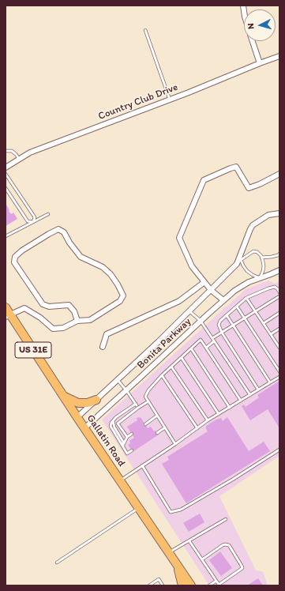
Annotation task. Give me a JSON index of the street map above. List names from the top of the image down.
{
  "streets": {
    "main road": ["US 31E", "Gallatin Road"],
    "street": ["Country Club Drive", "Bonita Parkway"]
  },
  "crossings": [
    ["Bonita Parkway", "Gallatin Road"]
  ],
  "north": "left"
}
